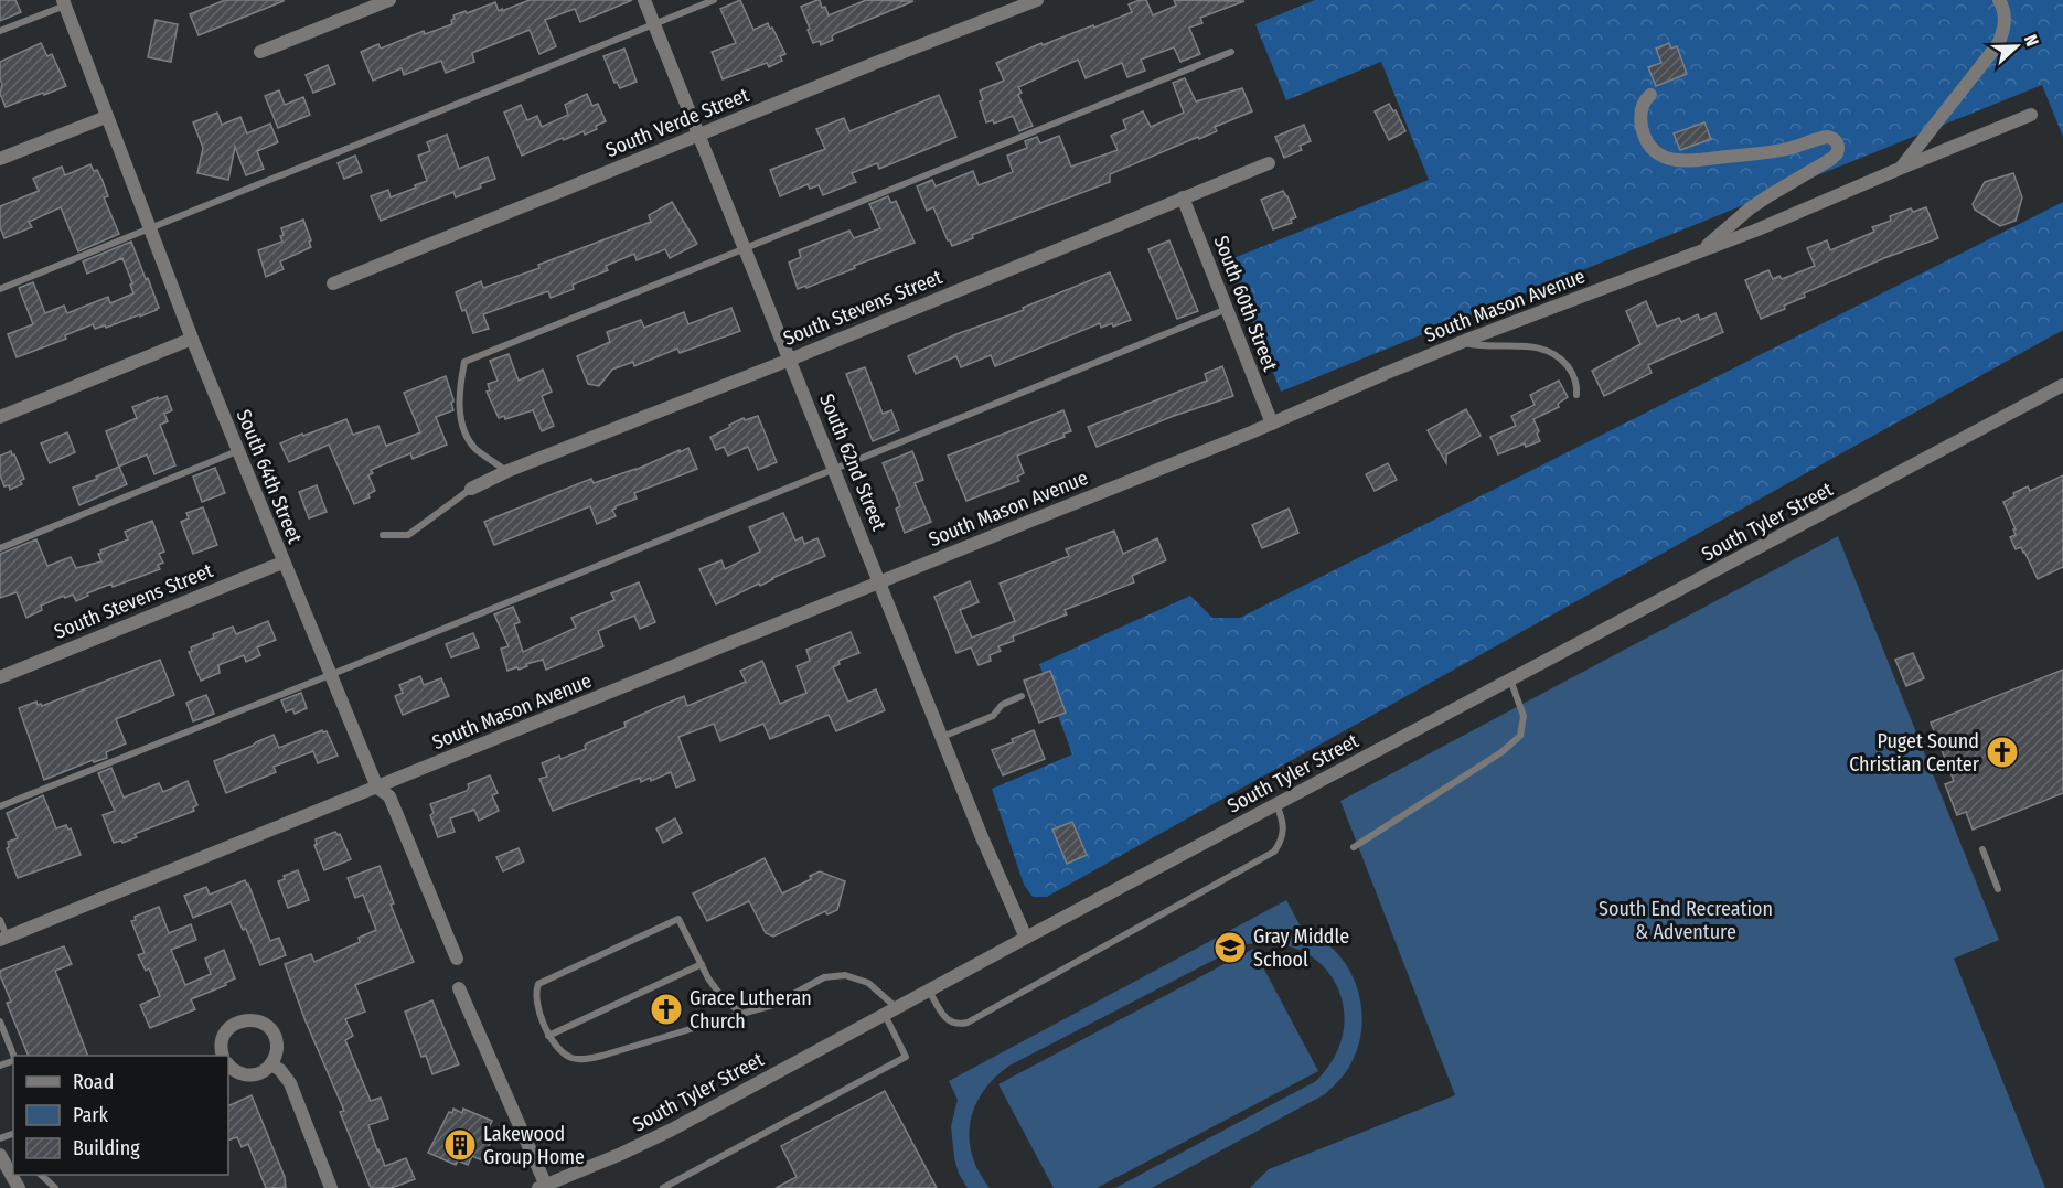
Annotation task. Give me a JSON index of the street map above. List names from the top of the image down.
{
  "streets": {
    "street": [
      "South Verde Street",
      "South 60th Street",
      "South Mason Avenue",
      "South Stevens Street",
      "South 62nd Street",
      "South 64th Street",
      "South Tyler Street"
    ]
  },
  "crossings": [
    ["South Verde Street", "South 62nd Street"],
    ["South 60th Street", "South Mason Avenue"],
    ["South 60th Street", "South Stevens Street"],
    ["South Mason Avenue", "South 62nd Street"],
    ["South Mason Avenue", "South 64th Street"],
    ["South Stevens Street", "South 62nd Street"],
    ["South Stevens Street", "South 64th Street"],
    ["South 62nd Street", "South Tyler Street"]
  ],
  "parks": ["South End Recreation & Adventure"],
  "places": {
    "church": ["Puget Sound Christian Center", "Grace Lutheran Church"],
    "school or university": ["Gray Middle School"],
    "building": ["Lakewood Group Home"]
  },
  "legend": ["Road", "Park", "Building"],
  "north": "right"
}
